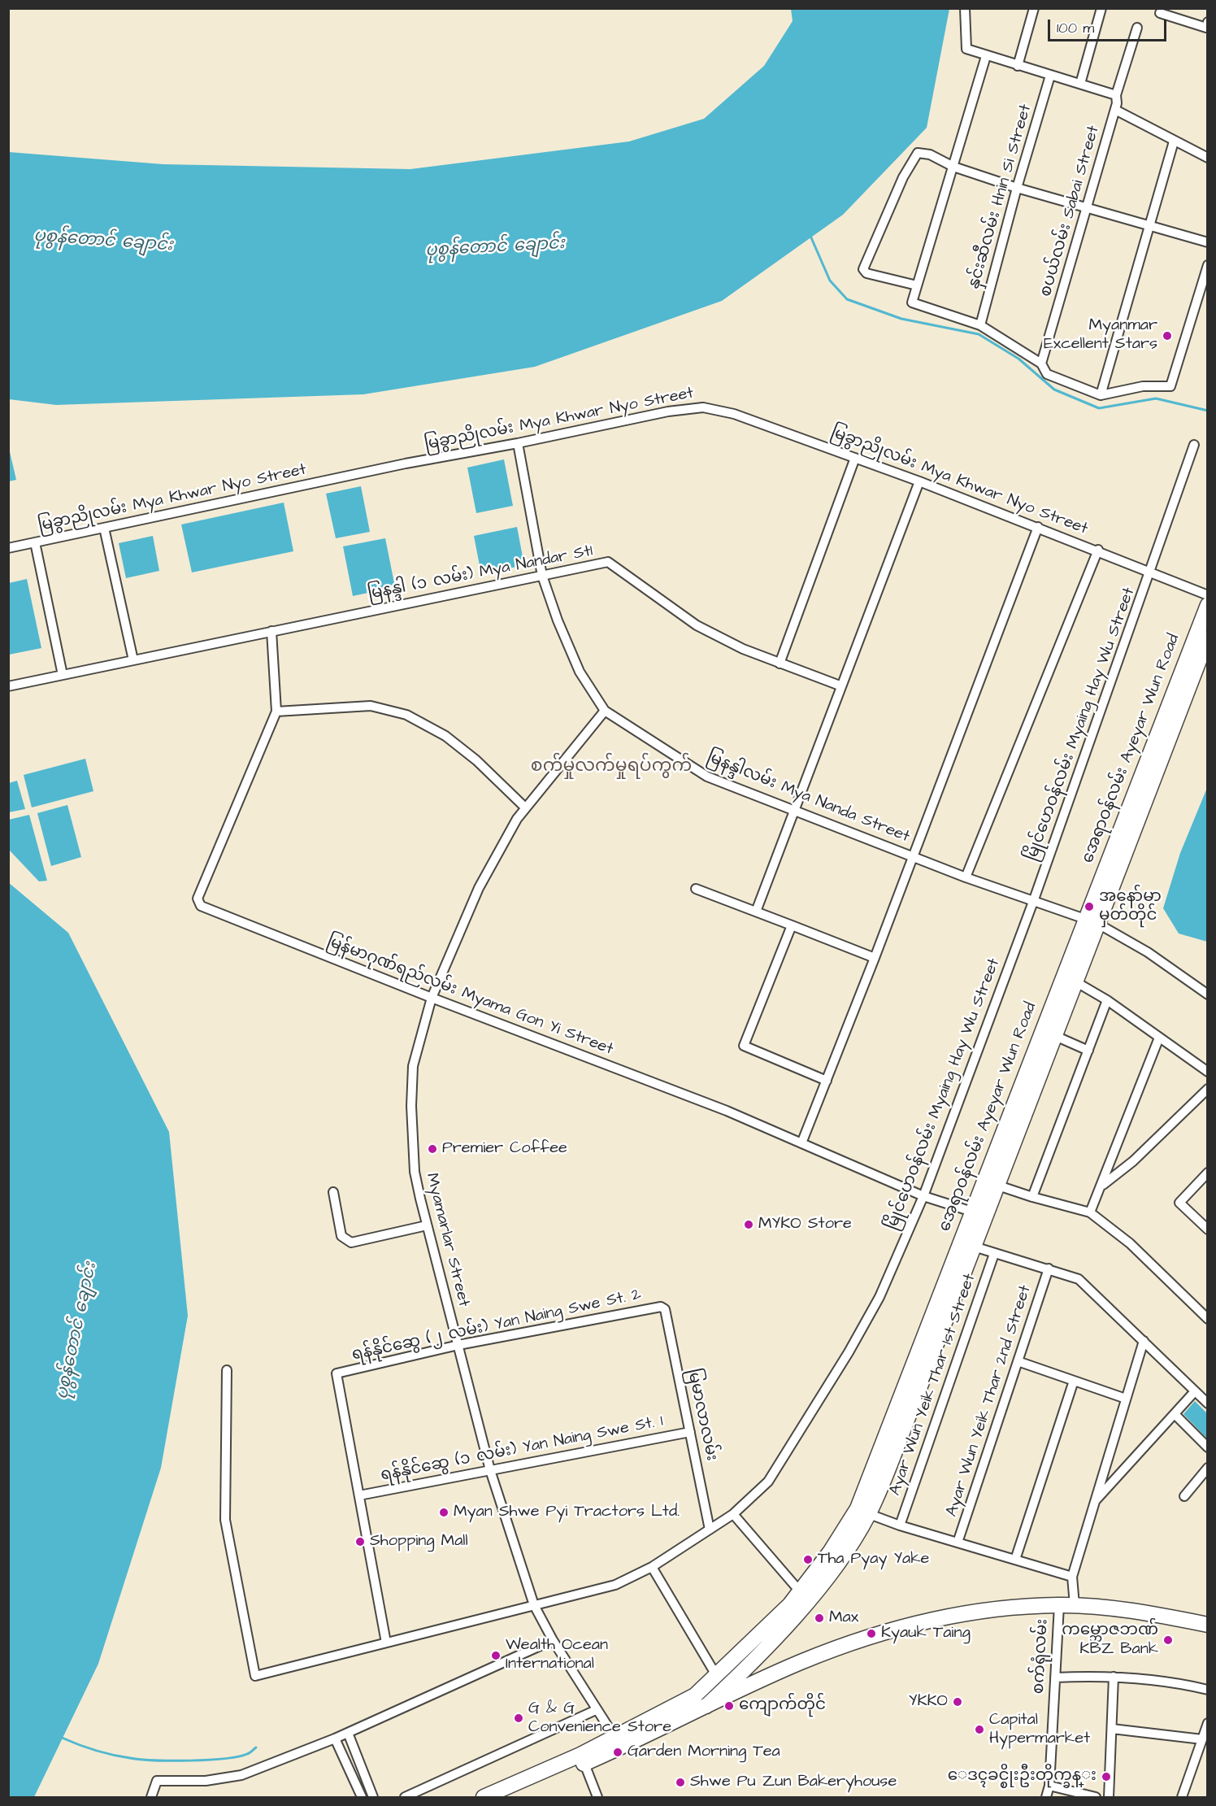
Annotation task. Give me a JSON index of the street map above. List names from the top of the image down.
{
  "streets": {
    "main road": ["အေရာဝန်လမ်း Ayeyar Wun Road"],
    "street": [
      "နှင်းဆီလမ်း Hnin Si Street",
      "စပယ်လမ်း Sabai Street",
      "မြခွာညိုလမ်း Mya Khwar Nyo Street",
      "မြနန္ဒါ (၁ လမ်း) Mya Nandar St1",
      "မြိုင်ဟေဝန်လမ်း Myaing Hay Wu Street",
      "မြနန္ဒါလမ်း Mya Nanda Street",
      "မြန်မာဂုဏ်ရည်လမ်း Myama Gon Yi Street",
      "Myamarlar Street",
      "ရန်နိုင်ဆွေ (၂ လမ်း) Yan Naing Swe St. 2",
      "Ayar Wun Yeik Thar 1st Street",
      "Ayar Wun Yeik Thar 2nd Street",
      "မြမာလာလမ်း",
      "ရန်နိုင်ဆွေ (၁ လမ်း) Yan Naing Swe St. 1",
      "စက်ရုံလမ်း"
    ]
  },
  "crossings": [
    ["မြခွာညိုလမ်း Mya Khwar Nyo Street", "မြိုင်ဟေဝန်လမ်း Myaing Hay Wu Street"],
    ["မြခွာညိုလမ်း Mya Khwar Nyo Street", "မြနန္ဒါလမ်း Mya Nanda Street"],
    ["မြနန္ဒါ (၁ လမ်း) Mya Nandar St1", "မြနန္ဒါလမ်း Mya Nanda Street"],
    ["မြိုင်ဟေဝန်လမ်း Myaing Hay Wu Street", "မြနန္ဒါလမ်း Mya Nanda Street"],
    ["မြိုင်ဟေဝန်လမ်း Myaing Hay Wu Street", "မြန်မာဂုဏ်ရည်လမ်း Myama Gon Yi Street"],
    ["မြိုင်ဟေဝန်လမ်း Myaing Hay Wu Street", "Myamarlar Street"],
    ["မြိုင်ဟေဝန်လမ်း Myaing Hay Wu Street", "မြမာလာလမ်း"],
    ["အေရာဝန်လမ်း Ayeyar Wun Road", "မြနန္ဒါလမ်း Mya Nanda Street"],
    ["အေရာဝန်လမ်း Ayeyar Wun Road", "မြန်မာဂုဏ်ရည်လမ်း Myama Gon Yi Street"],
    ["မြနန္ဒါလမ်း Mya Nanda Street", "Myamarlar Street"],
    ["မြန်မာဂုဏ်ရည်လမ်း Myama Gon Yi Street", "Myamarlar Street"],
    ["Myamarlar Street", "ရန်နိုင်ဆွေ (၂ လမ်း) Yan Naing Swe St. 2"],
    ["Myamarlar Street", "ရန်နိုင်ဆွေ (၁ လမ်း) Yan Naing Swe St. 1"],
    ["ရန်နိုင်ဆွေ (၂ လမ်း) Yan Naing Swe St. 2", "မြမာလာလမ်း"],
    ["ရန်နိုင်ဆွေ (၂ လမ်း) Yan Naing Swe St. 2", "ရန်နိုင်ဆွေ (၁ လမ်း) Yan Naing Swe St. 1"],
    ["မြမာလာလမ်း", "ရန်နိုင်ဆွေ (၁ လမ်း) Yan Naing Swe St. 1"]
  ],
  "districts": ["စက်မှုလက်မှုရပ်ကွက်"],
  "water": ["ပုစွန်တောင် ချောင်း"],
  "places": [
    "Myanmar Excellent Stars",
    "အနော်မာ မှတ်တိုင်",
    "Premier Coffee",
    "MYKO Store",
    "Myan Shwe Pyi Tractors Ltd.",
    "Shopping Mall",
    "Tha Pyay Yake",
    "Max",
    "Kyauk Taing",
    "ကမ္ဘောဇဘဏ် KBZ Bank",
    "Wealth Ocean International",
    "YKKO",
    "ကျောက်တိုင်",
    "G & G Convenience Store",
    "Capital Hypermarket",
    "Garden Morning Tea",
    "ေဒၚခင္စိုးဦးတိုက္ခန္း",
    "Shwe Pu Zun Bakeryhouse"
  ],
  "scale_bar": "100 m"
}
